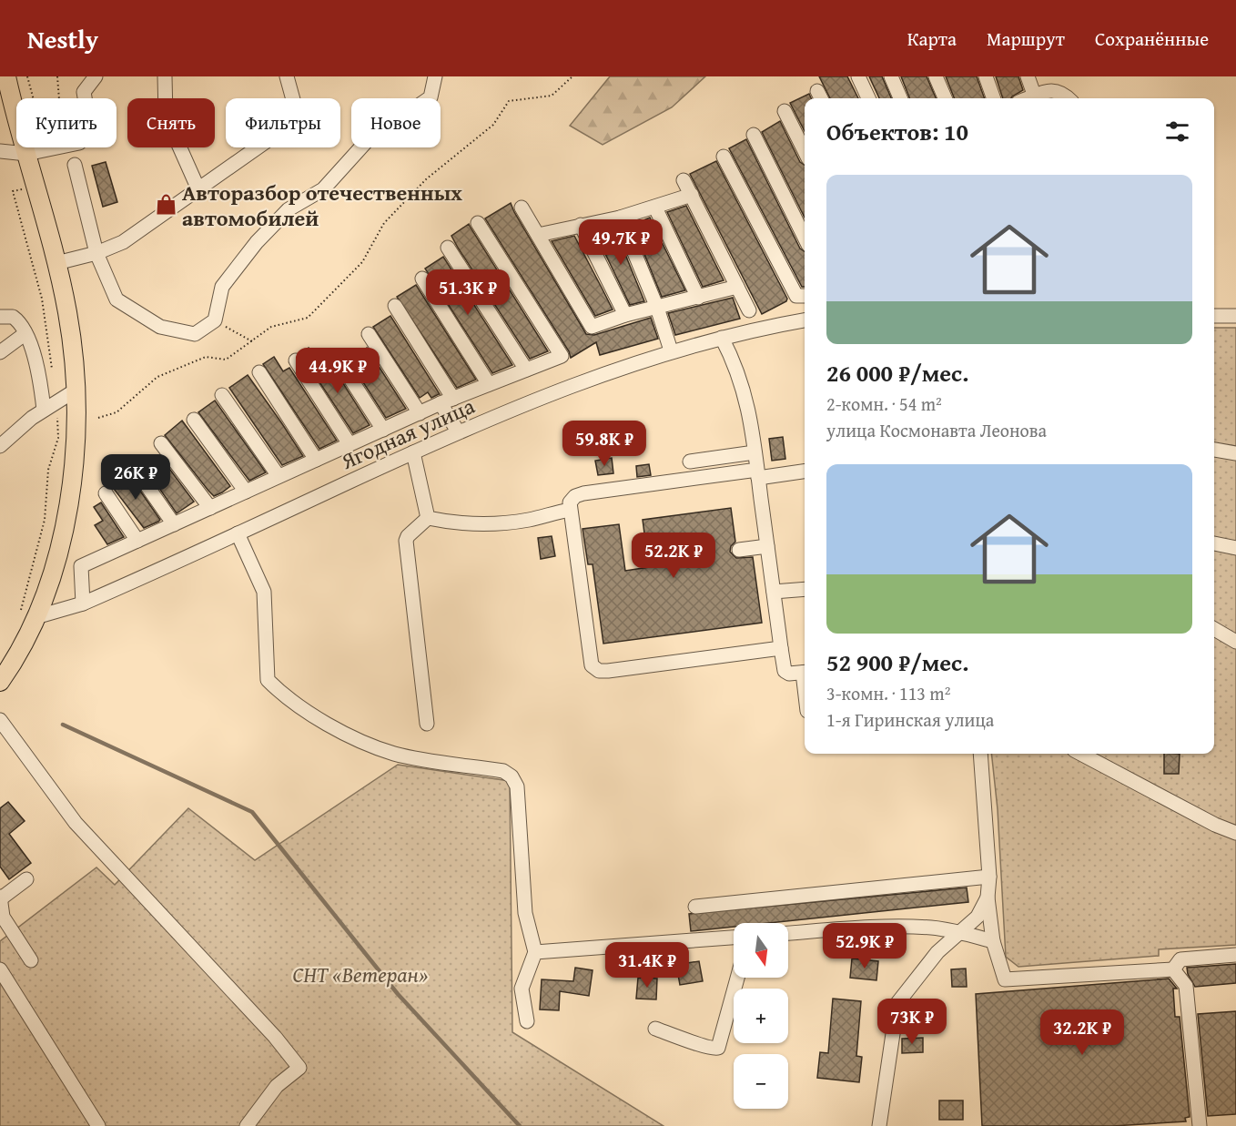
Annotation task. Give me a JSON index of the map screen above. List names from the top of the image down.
{
  "streets": {
    "street": ["Ягодная улица"]
  },
  "parks": ["СНТ «Ветеран»"],
  "places": {
    "shop": ["Авторазбор отечественных автомобилей"]
  },
  "north": "bottom",
  "page": {
    "header": "Nestly",
    "nav": ["Карта", "Маршрут", "Сохранённые"],
    "chip": [
      "Купить",
      "Снять",
      "Фильтры",
      "Новое"
    ],
    "heading": "Объектов: 10",
    "list": [
      {
        "name": "26 000 ₽/мес.",
        "note": "2-комн. · 54 m² · улица Космонавта Леонова"
      },
      {
        "name": "52 900 ₽/мес.",
        "note": "3-комн. · 113 m² · 1-я Гиринская улица"
      }
    ],
    "price": [
      "49.7K ₽",
      "51.3K ₽",
      "44.9K ₽",
      "59.8K ₽",
      "26K ₽",
      "52.2K ₽",
      "52.9K ₽",
      "31.4K ₽",
      "73K ₽",
      "32.2K ₽"
    ],
    "map_buttons": ["+", "−"]
  }
}
